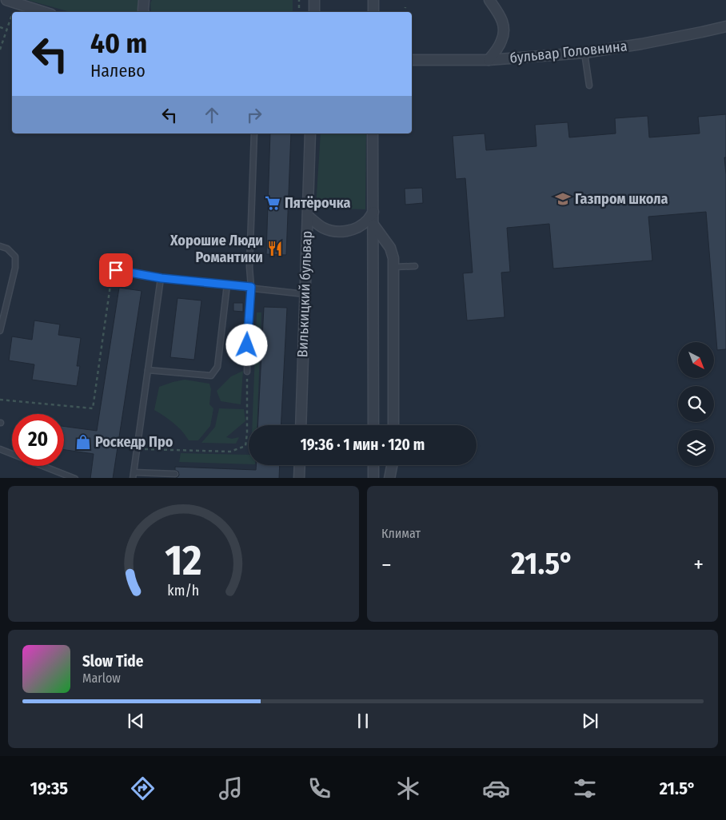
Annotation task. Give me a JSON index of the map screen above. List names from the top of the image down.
{
  "streets": {
    "street": ["бульвар Головнина", "Вилькицкий бульвар"]
  },
  "places": {
    "school or university": ["Газпром школа"],
    "supermarket": ["Пятёрочка"],
    "restaurant": ["Хорошие Люди Романтики"],
    "shop": ["Роскедр Про"]
  },
  "north": "bottom right",
  "page": {
    "turn": ["40 m", "Налево"],
    "limit": "20",
    "trip": "19:36 · 1 мин · 120 m",
    "tile": "Климат",
    "heat": ["−", "21.5°", "+"],
    "song": ["Slow Tide", "Marlow"],
    "tabs": ["19:35", "21.5°"],
    "gauge": ["12", "km/h"]
  }
}
